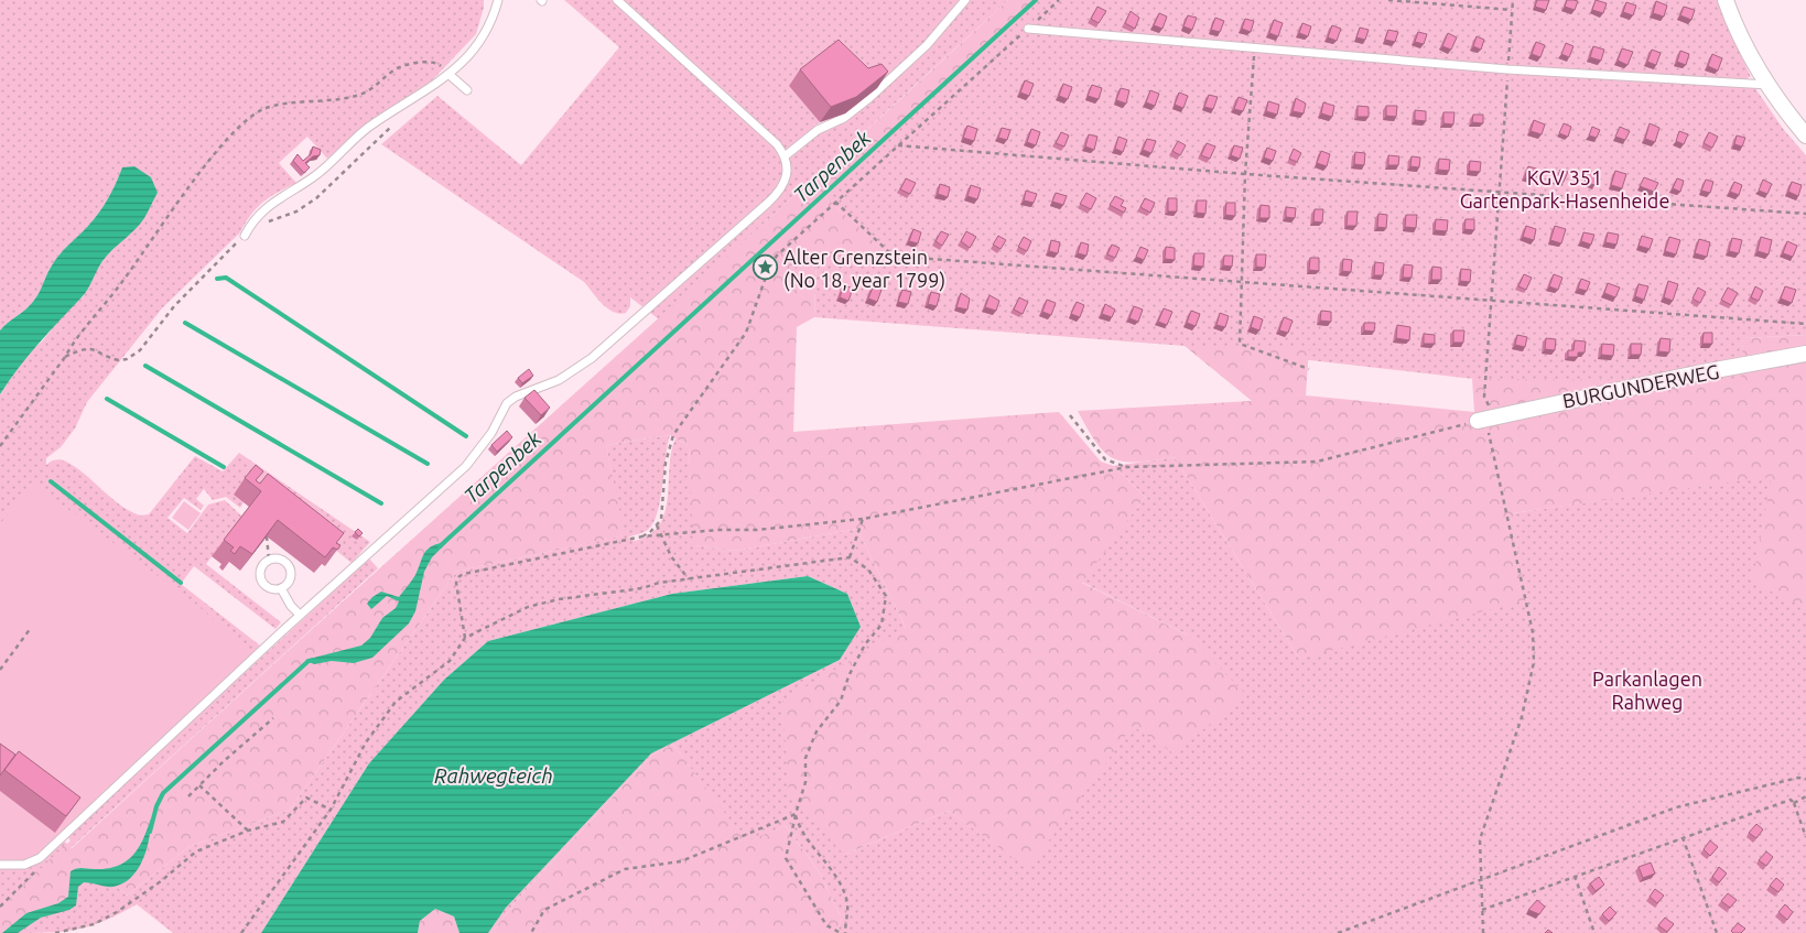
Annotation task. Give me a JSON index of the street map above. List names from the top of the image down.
{
  "streets": {
    "street": ["BURGUNDERWEG"]
  },
  "water": ["Tarpenbek", "Rahwegteich"],
  "parks": ["KGV 351 Gartenpark-Hasenheide", "Parkanlagen Rahweg"],
  "places": {
    "place": ["Alter Grenzstein (No 18, year 1799)"]
  }
}
